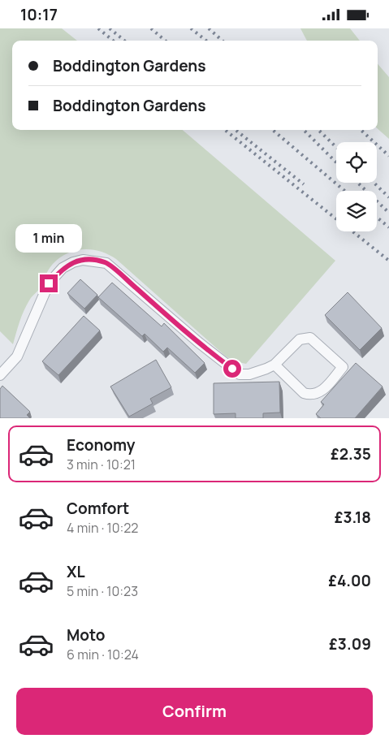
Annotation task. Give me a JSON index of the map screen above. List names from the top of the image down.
{
  "page": {
    "status": "10:17",
    "banner": ["Boddington Gardens", "Boddington Gardens"],
    "bubble": "1 min",
    "list": [
      {
        "name": "Economy",
        "note": "3 min · 10:21",
        "value": "£2.35"
      },
      {
        "name": "Comfort",
        "note": "4 min · 10:22",
        "value": "£3.18"
      },
      {
        "name": "XL",
        "note": "5 min · 10:23",
        "value": "£4.00"
      },
      {
        "name": "Moto",
        "note": "6 min · 10:24",
        "value": "£3.09"
      }
    ],
    "buttons": "Confirm"
  }
}
